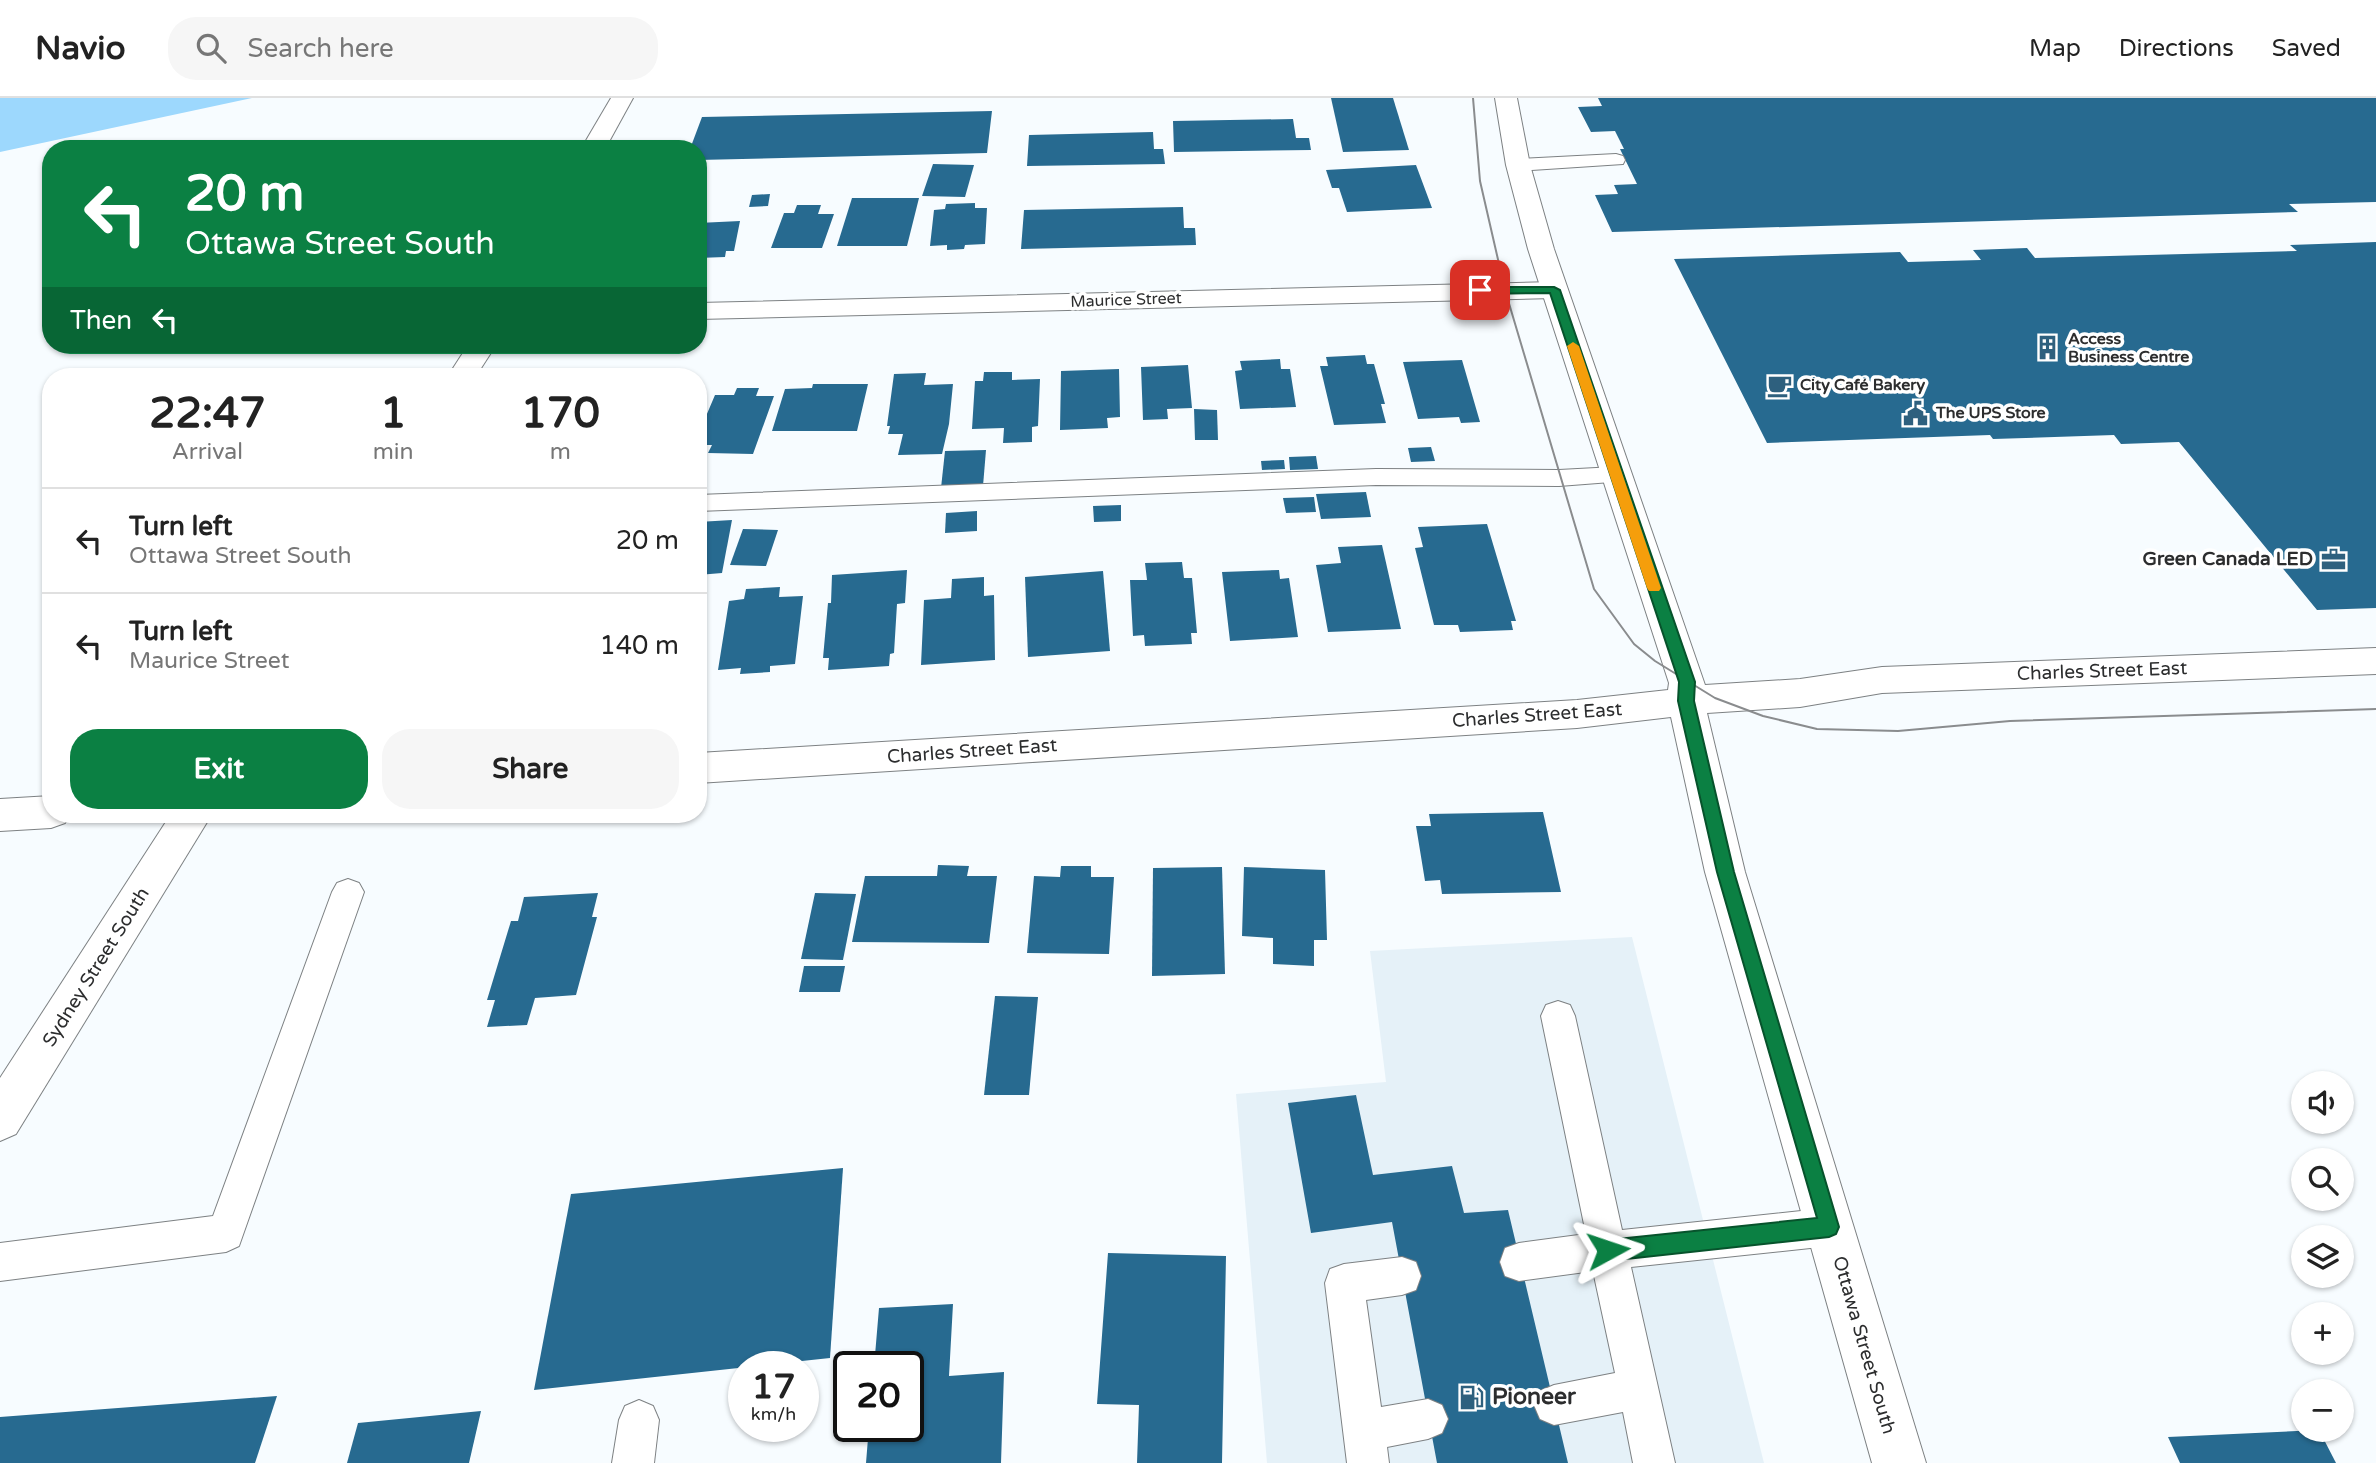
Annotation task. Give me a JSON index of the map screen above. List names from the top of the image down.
{
  "streets": {
    "main road": [
      "Maurice Street",
      "Charles Street East",
      "Sydney Street South",
      "Ottawa Street South"
    ]
  },
  "crossings": [
    ["Maurice Street", "Ottawa Street South"],
    ["Charles Street East", "Ottawa Street South"]
  ],
  "places": {
    "building": ["Access Business Centre"],
    "cafe": ["City Café Bakery"],
    "public building": ["The UPS Store"],
    "office": ["Green Canada LED"],
    "fuel station": ["Pioneer"]
  },
  "page": {
    "header": "Navio",
    "search": "Search here",
    "nav": ["Map", "Directions", "Saved"],
    "turn": ["20 m", "Ottawa Street South"],
    "then": "Then",
    "eta": [
      "22:47",
      "Arrival",
      "1",
      "min",
      "170",
      "m"
    ],
    "list": [
      {
        "name": "Turn left",
        "note": "Ottawa Street South",
        "value": "20 m"
      },
      {
        "name": "Turn left",
        "note": "Maurice Street",
        "value": "140 m"
      }
    ],
    "buttons": ["Exit", "Share"],
    "map_buttons": ["+", "−"],
    "speed": "17 km/h",
    "limit": "20"
  }
}
